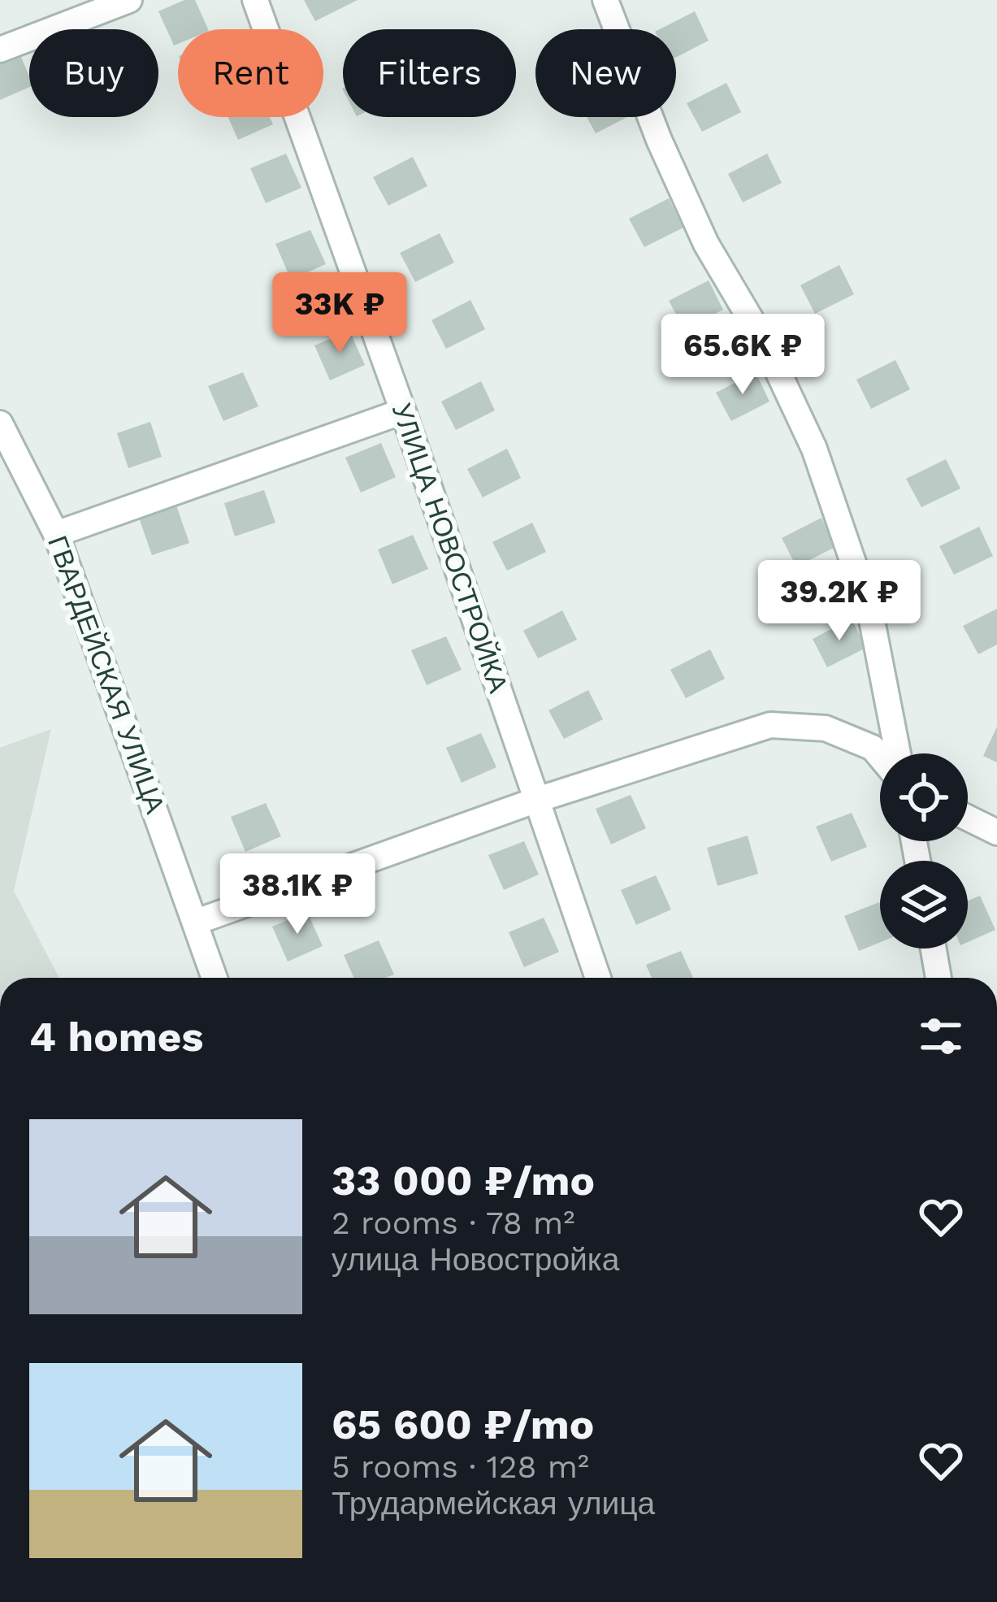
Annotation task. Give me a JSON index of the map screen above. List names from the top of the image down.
{
  "streets": {
    "street": ["УЛИЦА НОВОСТРОЙКА", "ГВАРДЕЙСКАЯ УЛИЦА"]
  },
  "page": {
    "chip": [
      "Buy",
      "Rent",
      "Filters",
      "New"
    ],
    "price": [
      "33K ₽",
      "65.6K ₽",
      "39.2K ₽",
      "38.1K ₽"
    ],
    "heading": "4 homes",
    "list": [
      {
        "name": "33 000 ₽/mo",
        "note": "2 rooms · 78 m² · улица Новостройка"
      },
      {
        "name": "65 600 ₽/mo",
        "note": "5 rooms · 128 m² · Трудармейская улица"
      }
    ]
  }
}
